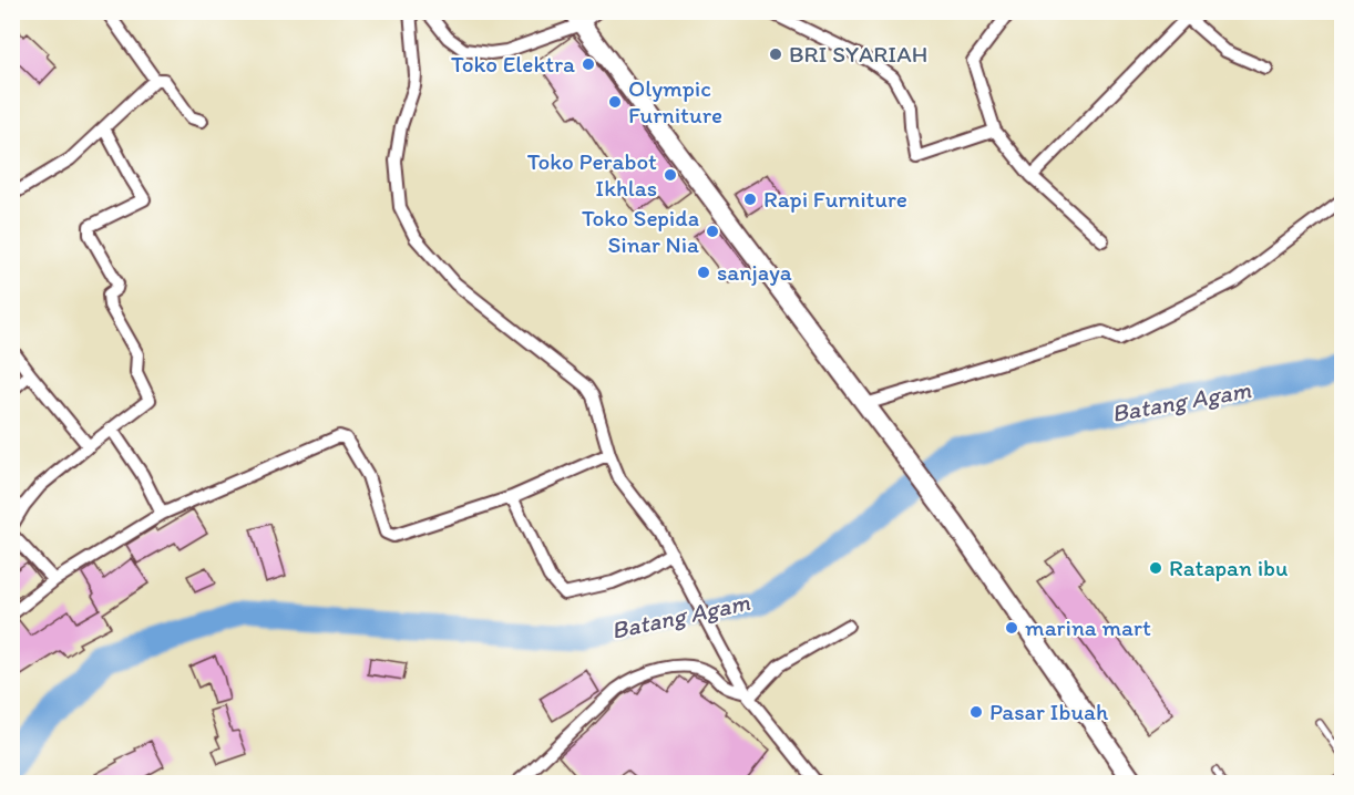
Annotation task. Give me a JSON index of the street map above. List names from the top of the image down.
{
  "water": ["Batang Agam"],
  "places": [
    "BRI SYARIAH",
    "Toko Elektra",
    "Olympic Furniture",
    "Toko Perabot Ikhlas",
    "Rapi Furniture",
    "Toko Sepida Sinar Nia",
    "sanjaya",
    "Ratapan ibu",
    "marina mart",
    "Pasar Ibuah"
  ]
}
